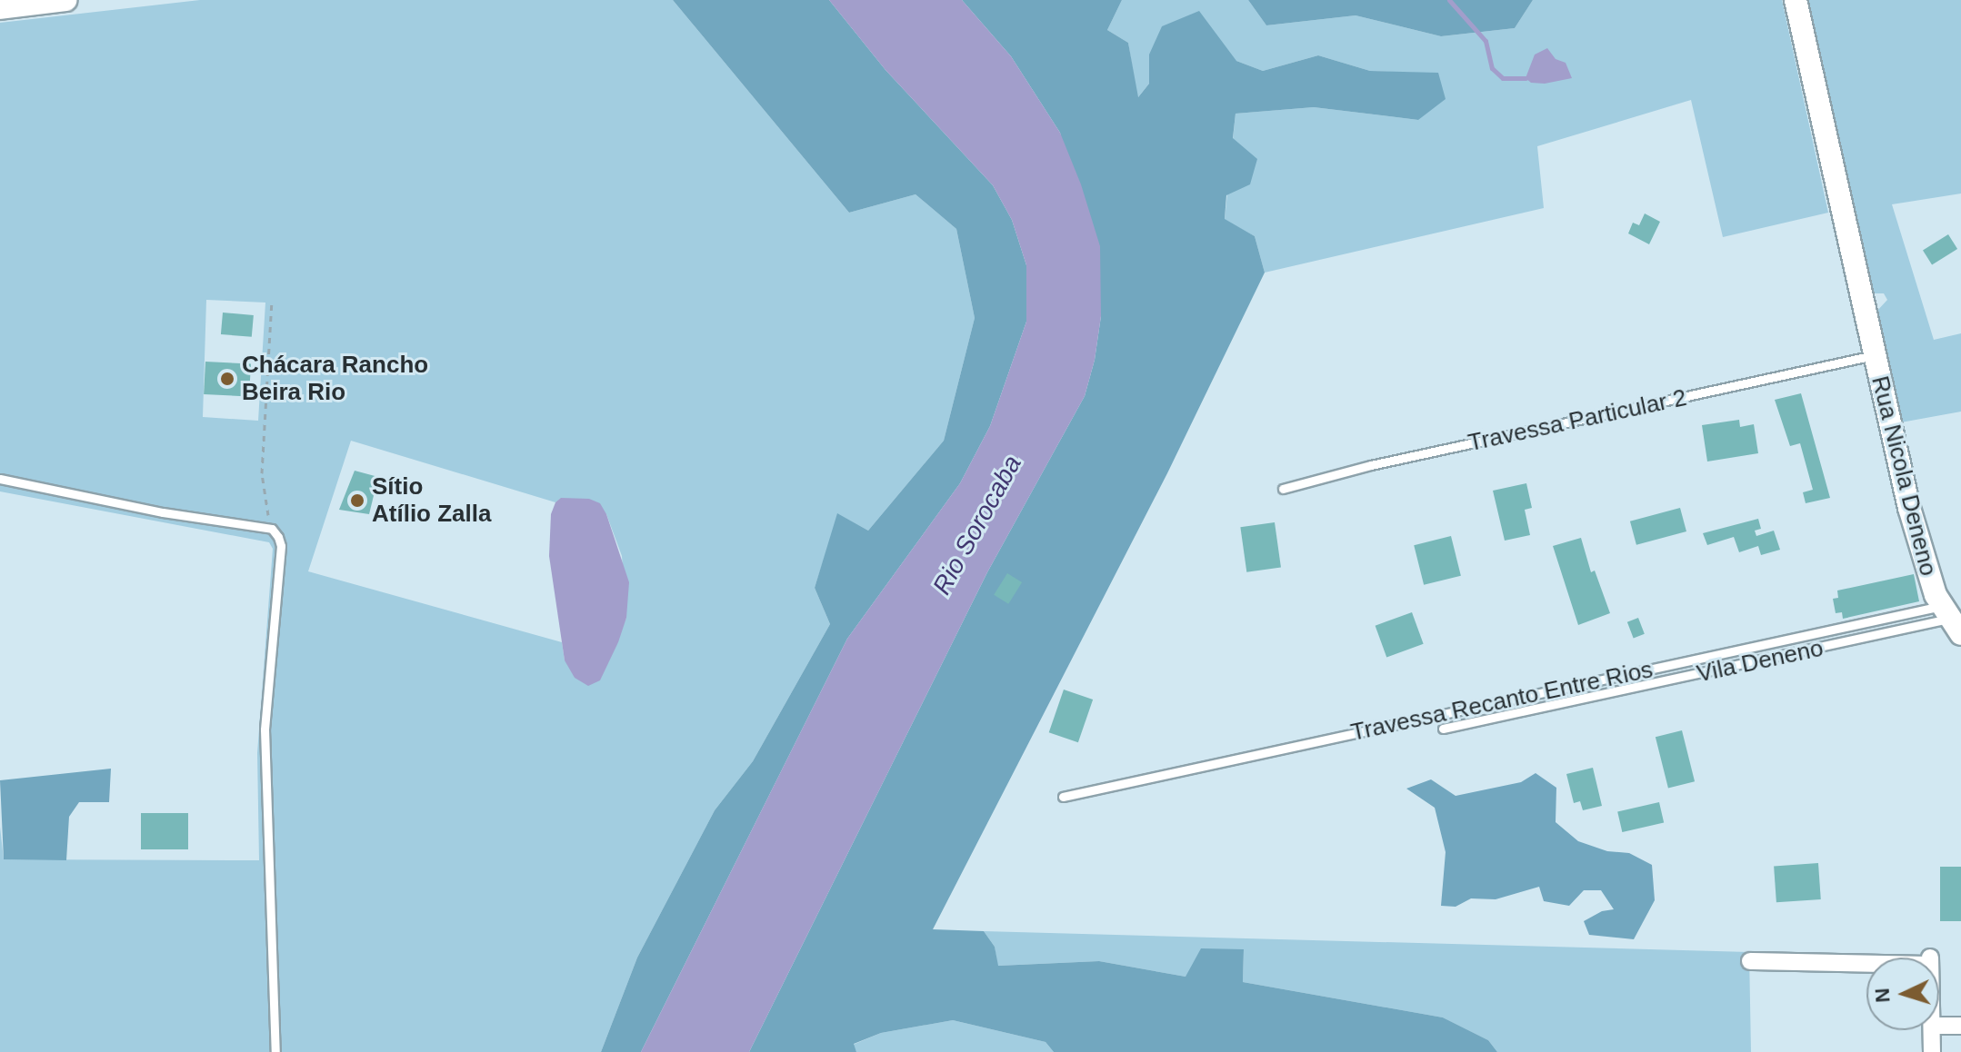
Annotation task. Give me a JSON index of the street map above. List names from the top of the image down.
{
  "streets": {
    "street": ["Rua Nicola Deneno"],
    "lane": ["Travessa Particular 2", "Vila Deneno", "Travessa Recanto Entre Rios"]
  },
  "crossings": [
    ["Travessa Particular 2", "Rua Nicola Deneno"],
    ["Rua Nicola Deneno", "Vila Deneno"],
    ["Rua Nicola Deneno", "Travessa Recanto Entre Rios"],
    ["Vila Deneno", "Travessa Recanto Entre Rios"]
  ],
  "water": ["Rio Sorocaba"],
  "places": ["Chácara Rancho Beira Rio", "Sítio Atílio Zalla"],
  "north": "left"
}
